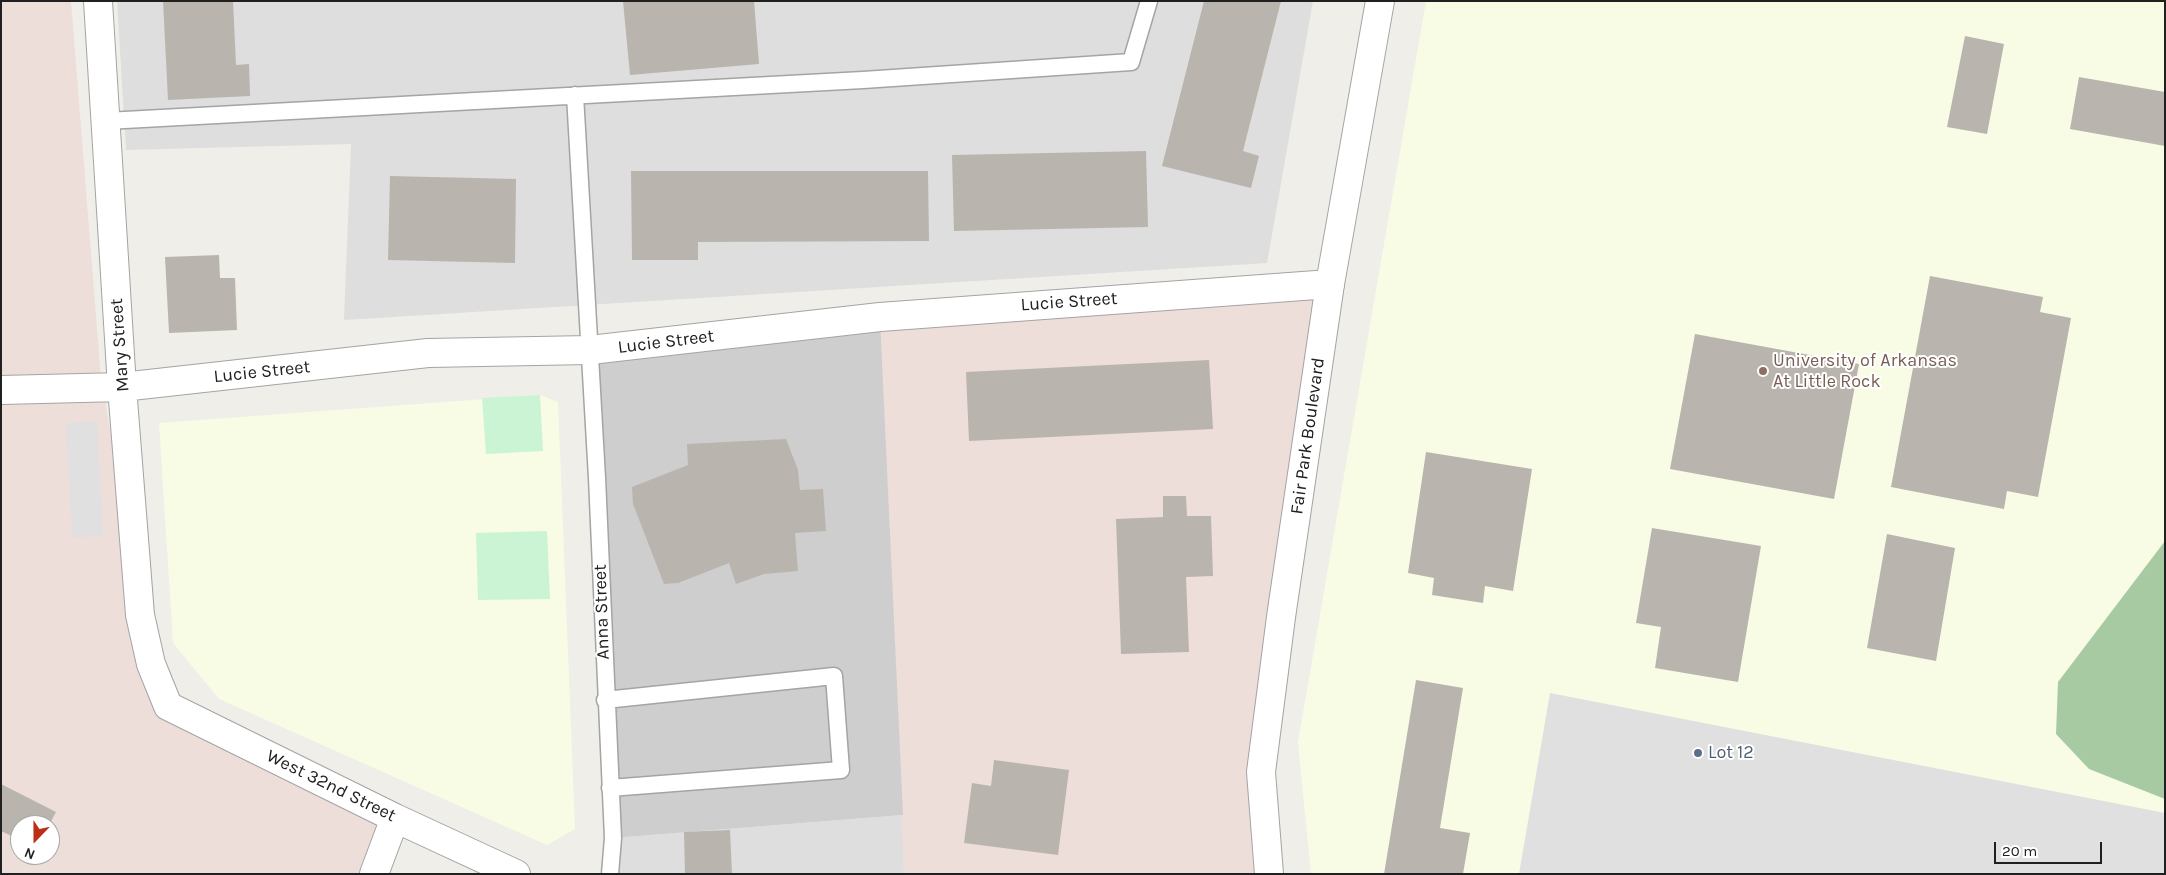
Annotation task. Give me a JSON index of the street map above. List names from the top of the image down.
{
  "streets": {
    "street": [
      "Lucie Street",
      "Mary Street",
      "Fair Park Boulevard",
      "West 32nd Street"
    ],
    "lane": ["Anna Street"]
  },
  "crossings": [
    ["Lucie Street", "Mary Street"],
    ["Lucie Street", "Fair Park Boulevard"],
    ["Lucie Street", "Anna Street"],
    ["Mary Street", "West 32nd Street"]
  ],
  "places": ["University of Arkansas At Little Rock", "Lot 12"],
  "scale_bar": "20 m",
  "north": "bottom"
}
